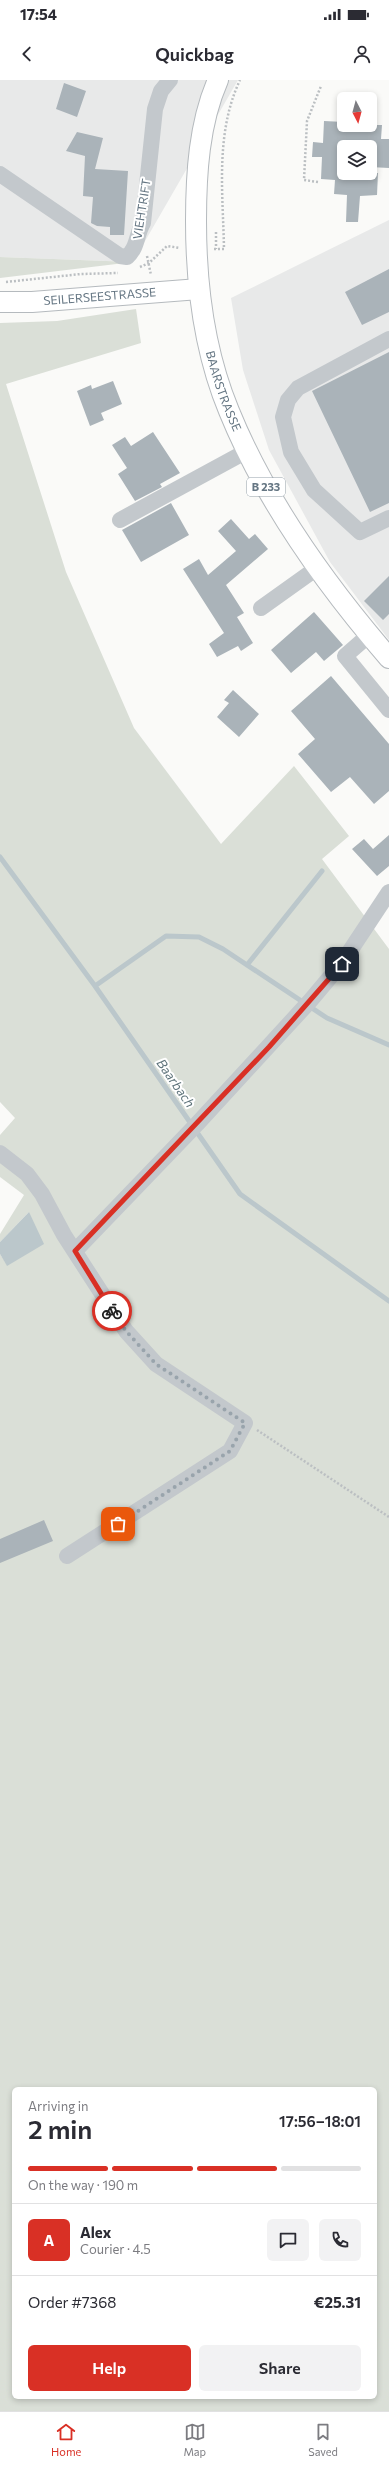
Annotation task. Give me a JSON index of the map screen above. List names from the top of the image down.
{
  "streets": {
    "main road": ["SEILERSEESTRASSE", "BAARSTRASSE", "B 233"],
    "street": ["VIEHTRIFT"]
  },
  "crossings": [
    ["SEILERSEESTRASSE", "BAARSTRASSE"]
  ],
  "water": ["Baarbach"],
  "north": "bottom",
  "page": {
    "status": "17:54",
    "header": "Quickbag",
    "heading": ["2 min", "Arriving in", "17:56–18:01"],
    "panel": [
      "Alex",
      "Courier · 4.5",
      "Order #7368",
      "€25.31"
    ],
    "bar": "On the way · 190 m",
    "round": "A",
    "buttons": ["Help", "Share"],
    "tabs": ["Home", "Map", "Saved"]
  }
}
